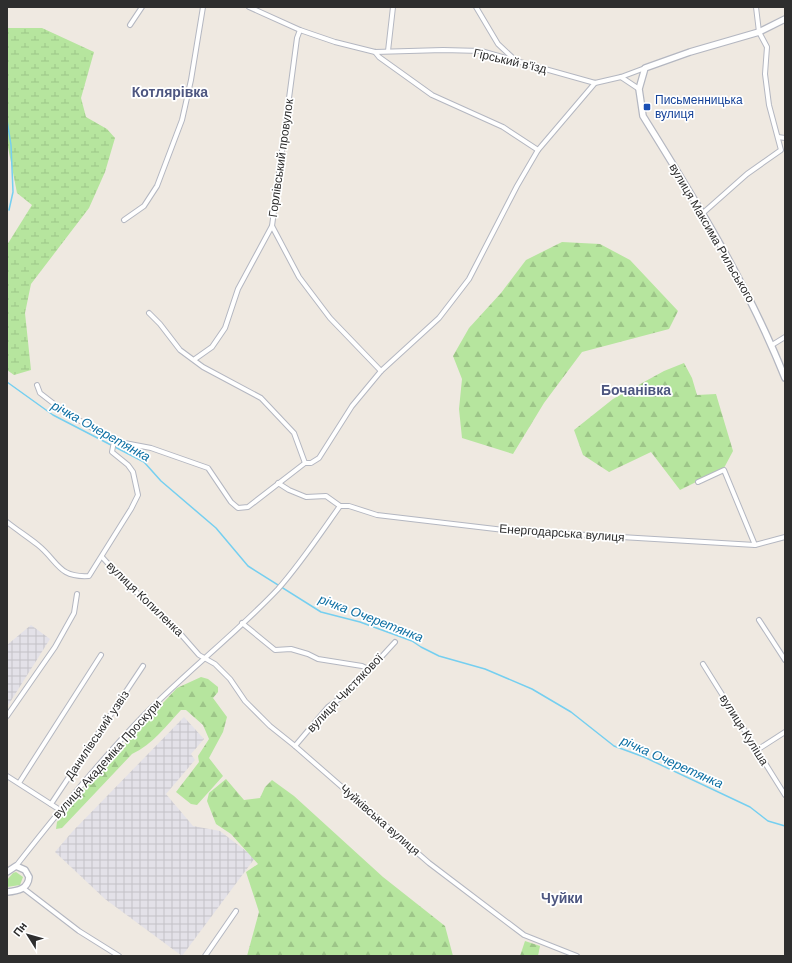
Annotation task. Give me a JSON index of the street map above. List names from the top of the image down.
{
  "streets": {
    "main road": ["вулиця Максима Рильського", "вулиця Академіка Проскури"],
    "street": [
      "Гірський в’їзд",
      "Горлівський провулок",
      "Енергодарська вулиця",
      "вулиця Копиленка",
      "вулиця Чистякової",
      "вулиця Куліша",
      "Данилівський узвіз",
      "Чуйківська вулиця"
    ]
  },
  "crossings": [
    ["вулиця Копиленка", "вулиця Академіка Проскури"],
    ["вулиця Копиленка", "Чуйківська вулиця"],
    ["вулиця Чистякової", "Чуйківська вулиця"],
    ["вулиця Академіка Проскури", "Чуйківська вулиця"]
  ],
  "districts": ["Котлярівка", "Бочанівка", "Чуйки"],
  "water": ["річка Очеретянка"],
  "places": {
    "transit": ["Письменницька вулиця"]
  },
  "north": "top left"
}
